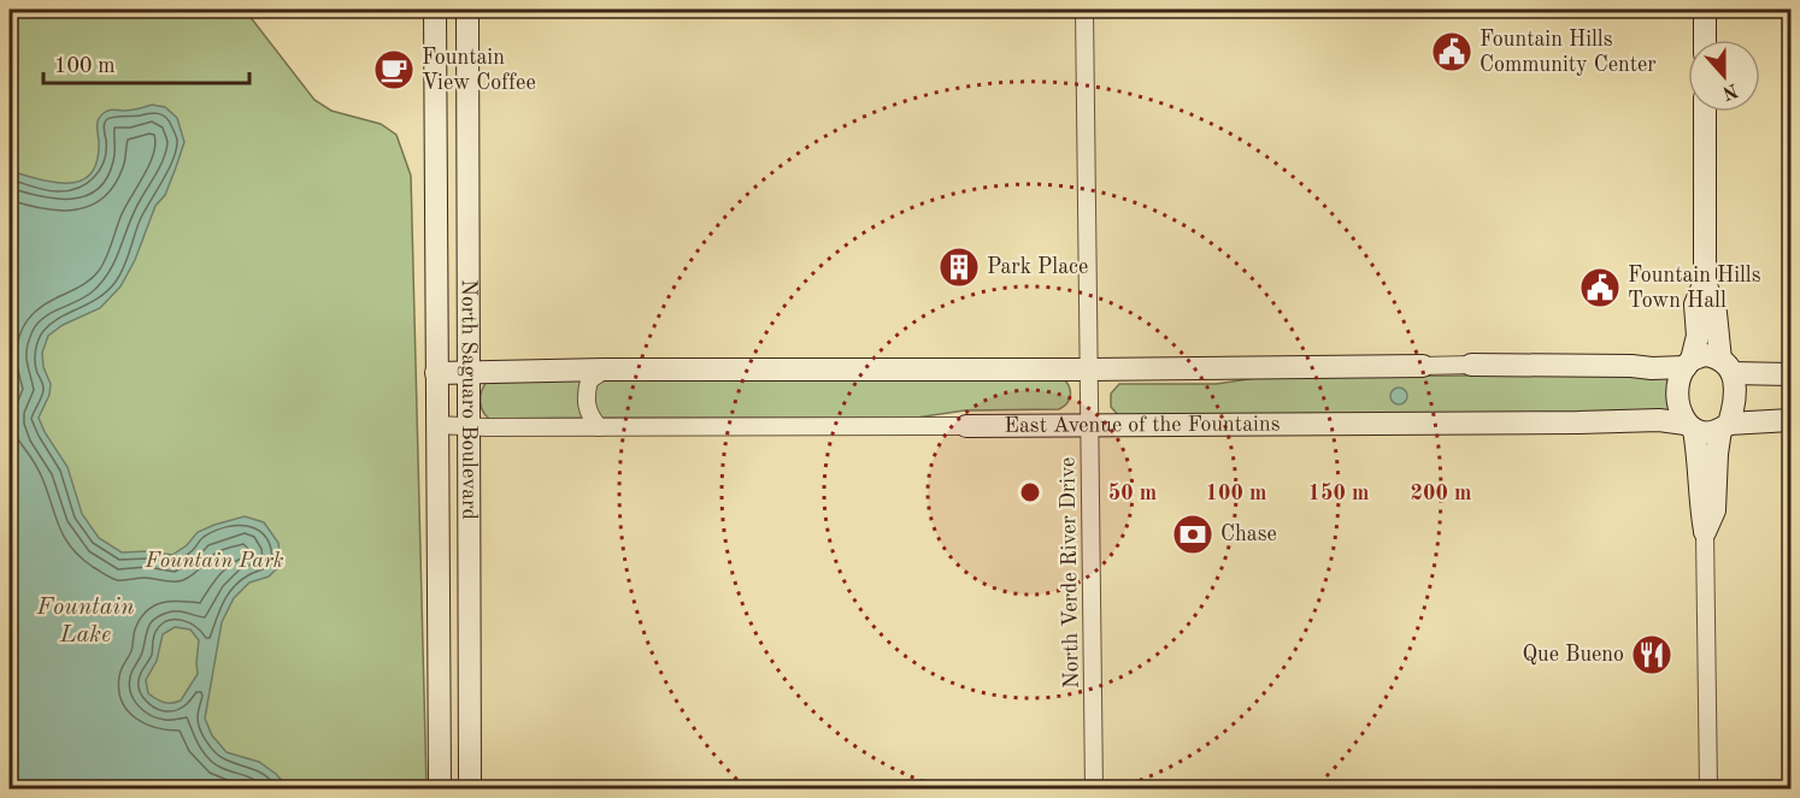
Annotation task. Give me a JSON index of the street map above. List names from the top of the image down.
{
  "streets": {
    "street": ["North Saguaro Boulevard", "East Avenue of the Fountains", "North Verde River Drive"]
  },
  "crossings": [
    ["North Saguaro Boulevard", "East Avenue of the Fountains"],
    ["East Avenue of the Fountains", "North Verde River Drive"]
  ],
  "water": ["Fountain Lake"],
  "parks": ["Fountain Park"],
  "places": {
    "public building": ["Fountain Hills Community Center", "Fountain Hills Town Hall"],
    "cafe": ["Fountain View Coffee"],
    "building": ["Park Place"],
    "bank": ["Chase"],
    "restaurant": ["Que Bueno"]
  },
  "scale_bar": "100 m",
  "north": "bottom",
  "rings": [
    "50 m",
    "100 m",
    "150 m",
    "200 m"
  ]
}
